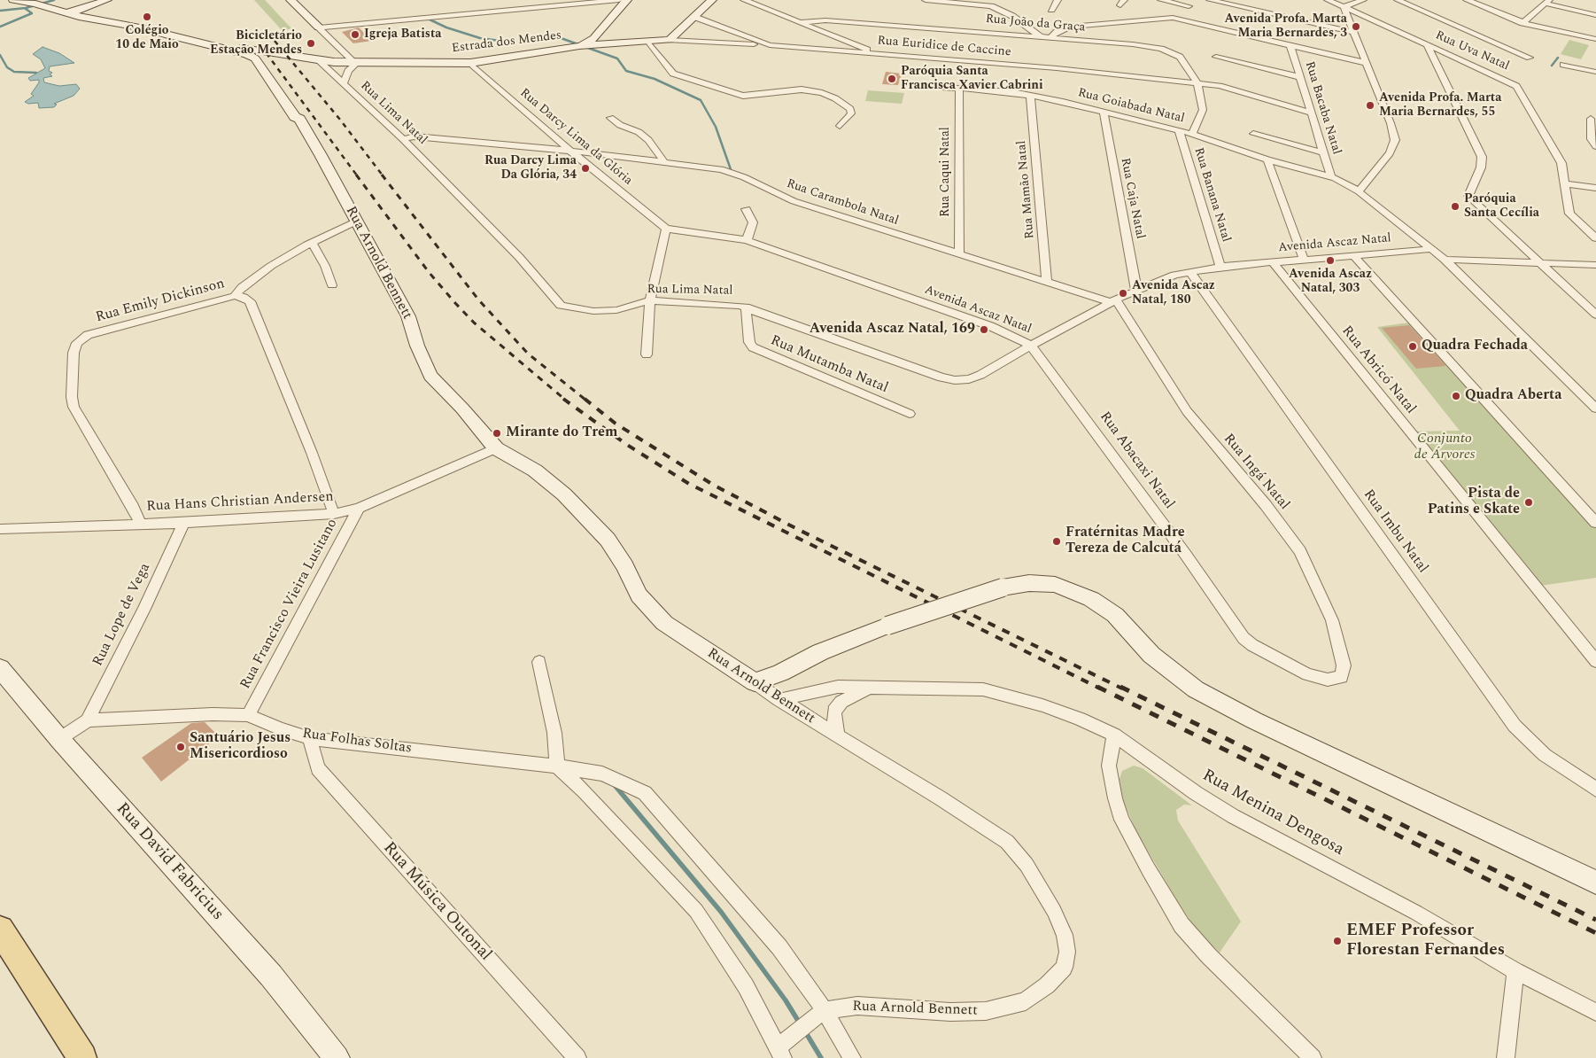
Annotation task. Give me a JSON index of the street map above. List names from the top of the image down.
{
  "streets": {
    "street": [
      "Rua João da Graça",
      "Estrada dos Mendes",
      "Rua Euridice de Caccine",
      "Rua Uva Natal",
      "Rua Goiabada Natal",
      "Rua Bacaba Natal",
      "Rua Lima Natal",
      "Rua Darcy Lima da Glória",
      "Rua Caqui Natal",
      "Rua Mamão Natal",
      "Rua Banana Natal",
      "Rua Caja Natal",
      "Rua Carambola Natal",
      "Avenida Ascaz Natal",
      "Rua Arnold Bennett",
      "Rua Emily Dickinson",
      "Rua Mutamba Natal",
      "Rua Abricó Natal",
      "Rua Abacaxi Natal",
      "Rua Ingá Natal",
      "Rua Hans Christian Andersen",
      "Rua Imbu Natal",
      "Rua Francisco Vieira Lusitano",
      "Rua Lope de Vega",
      "Rua Folhas Soltas",
      "Rua Menina Dengosa",
      "Rua David Fabricius",
      "Rua Música Outonal"
    ]
  },
  "crossings": [
    ["Rua João da Graça", "Rua Euridice de Caccine"],
    ["Rua João da Graça", "Rua Goiabada Natal"],
    ["Estrada dos Mendes", "Rua Euridice de Caccine"],
    ["Estrada dos Mendes", "Rua Lima Natal"],
    ["Estrada dos Mendes", "Rua Darcy Lima da Glória"],
    ["Estrada dos Mendes", "Rua Arnold Bennett"],
    ["Rua Euridice de Caccine", "Rua Bacaba Natal"],
    ["Rua Goiabada Natal", "Rua Bacaba Natal"],
    ["Rua Goiabada Natal", "Rua Caqui Natal"],
    ["Rua Goiabada Natal", "Rua Mamão Natal"],
    ["Rua Goiabada Natal", "Rua Banana Natal"],
    ["Rua Goiabada Natal", "Rua Caja Natal"],
    ["Rua Goiabada Natal", "Avenida Ascaz Natal"],
    ["Rua Lima Natal", "Rua Carambola Natal"],
    ["Rua Lima Natal", "Avenida Ascaz Natal"],
    ["Rua Lima Natal", "Rua Mutamba Natal"],
    ["Rua Lima Natal", "Rua Abacaxi Natal"],
    ["Rua Darcy Lima da Glória", "Rua Carambola Natal"],
    ["Rua Darcy Lima da Glória", "Avenida Ascaz Natal"],
    ["Rua Caqui Natal", "Rua Carambola Natal"],
    ["Rua Mamão Natal", "Rua Carambola Natal"],
    ["Rua Banana Natal", "Avenida Ascaz Natal"],
    ["Rua Caja Natal", "Avenida Ascaz Natal"],
    ["Rua Carambola Natal", "Avenida Ascaz Natal"],
    ["Rua Carambola Natal", "Rua Ingá Natal"],
    ["Avenida Ascaz Natal", "Rua Abricó Natal"],
    ["Avenida Ascaz Natal", "Rua Abacaxi Natal"],
    ["Avenida Ascaz Natal", "Rua Ingá Natal"],
    ["Avenida Ascaz Natal", "Rua Imbu Natal"],
    ["Rua Arnold Bennett", "Rua Hans Christian Andersen"],
    ["Rua Arnold Bennett", "Rua Folhas Soltas"],
    ["Rua Arnold Bennett", "Rua Menina Dengosa"],
    ["Rua Emily Dickinson", "Rua Hans Christian Andersen"],
    ["Rua Abacaxi Natal", "Rua Ingá Natal"],
    ["Rua Hans Christian Andersen", "Rua Francisco Vieira Lusitano"],
    ["Rua Hans Christian Andersen", "Rua Lope de Vega"],
    ["Rua Francisco Vieira Lusitano", "Rua Folhas Soltas"],
    ["Rua Lope de Vega", "Rua Folhas Soltas"],
    ["Rua Folhas Soltas", "Rua Música Outonal"]
  ],
  "parks": ["Conjunto de Árvores"],
  "places": [
    "Colégio 10 de Maio",
    "Avenida Profa. Marta Maria Bernardes, 3",
    "Igreja Batista",
    "Bicicletário Estação Mendes",
    "Paróquia Santa Francisca Xavier Cabrini",
    "Avenida Profa. Marta Maria Bernardes, 55",
    "Rua Darcy Lima Da Glória, 34",
    "Paróquia Santa Cecília",
    "Avenida Ascaz Natal, 303",
    "Avenida Ascaz Natal, 180",
    "Avenida Ascaz Natal, 169",
    "Quadra Fechada",
    "Quadra Aberta",
    "Mirante do Trem",
    "Pista de Patins e Skate",
    "Fratérnitas Madre Tereza de Calcutá",
    "Santuário Jesus Misericordioso",
    "EMEF Professor Florestan Fernandes"
  ]
}
